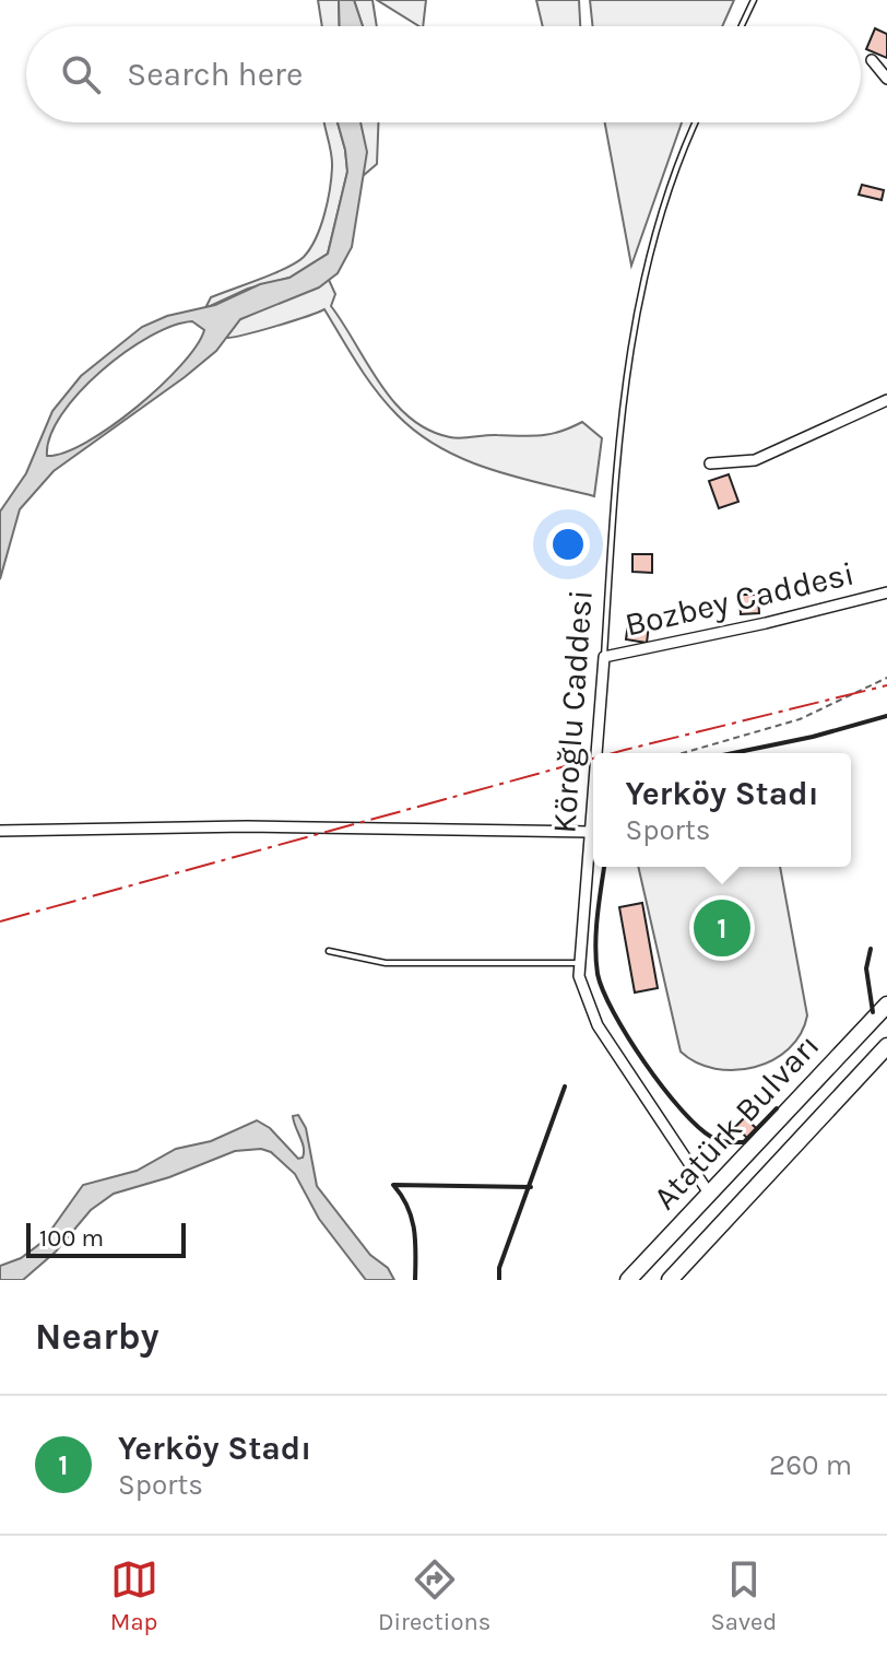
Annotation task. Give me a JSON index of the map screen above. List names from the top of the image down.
{
  "streets": {
    "main road": ["Atatürk Bulvarı"],
    "street": ["Bozbey Caddesi", "Köroğlu Caddesi"]
  },
  "crossings": [
    ["Bozbey Caddesi", "Köroğlu Caddesi"],
    ["Köroğlu Caddesi", "Atatürk Bulvarı"]
  ],
  "scale_bar": "100 m",
  "page": {
    "search": "Search here",
    "popup": ["Yerköy Stadı", "Sports"],
    "pins": "1",
    "scale": "100 m",
    "heading": "Nearby",
    "list": [
      {
        "mark": "1",
        "name": "Yerköy Stadı",
        "note": "Sports",
        "value": "260 m"
      }
    ],
    "nav": ["Map", "Directions", "Saved"]
  }
}
